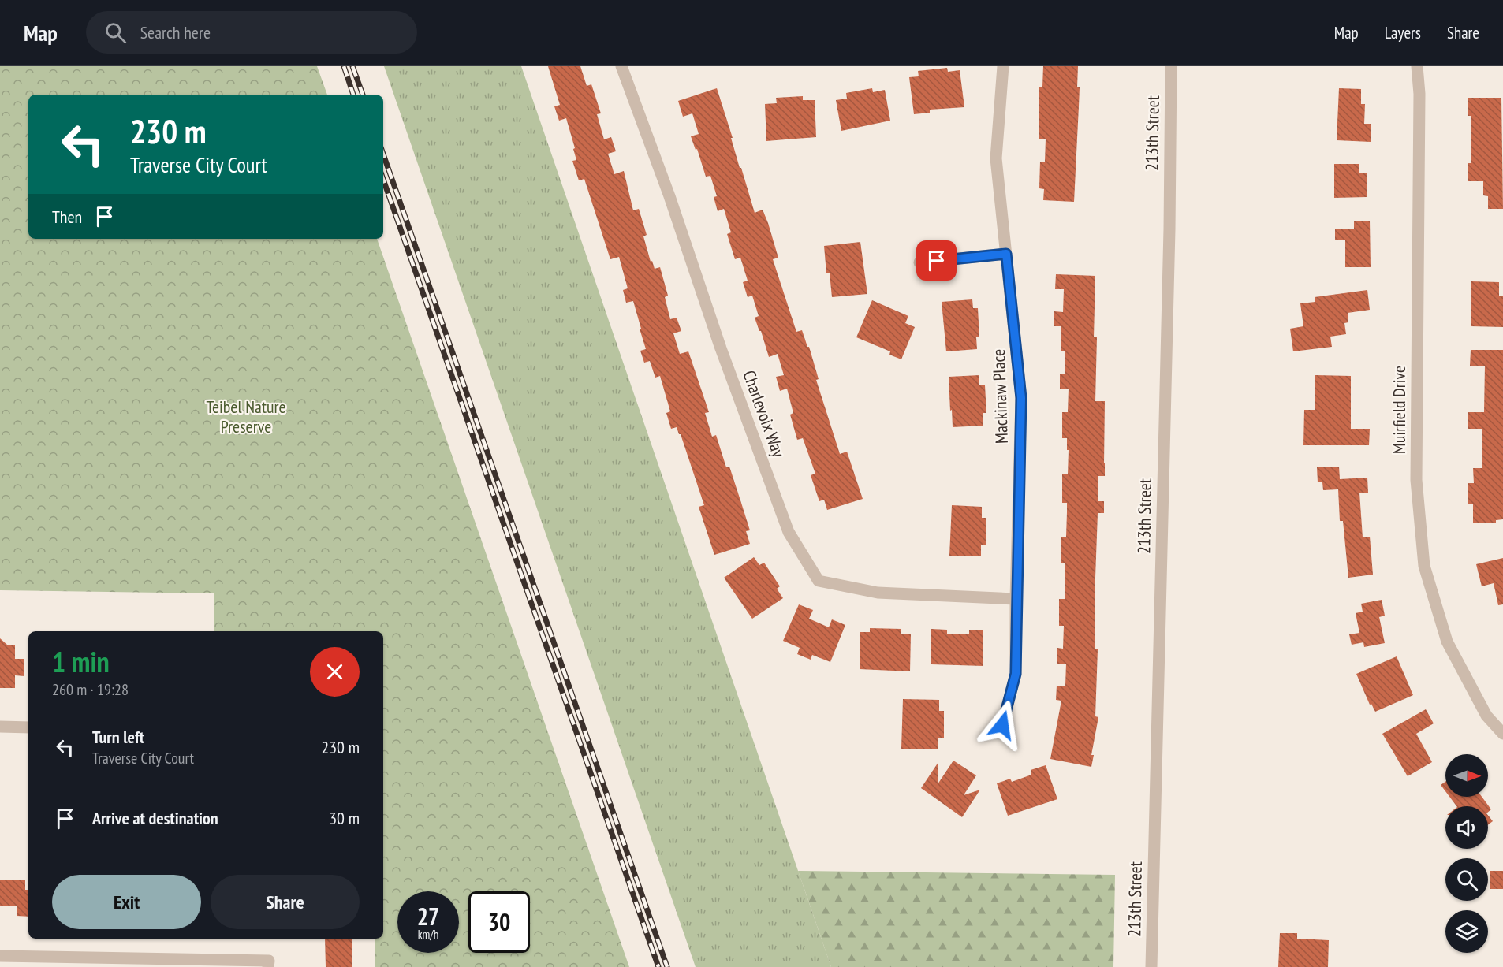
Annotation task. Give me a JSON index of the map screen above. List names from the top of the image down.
{
  "streets": {
    "street": [
      "213th Street",
      "Mackinaw Place",
      "Muirfield Drive",
      "Charlevoix Way"
    ]
  },
  "crossings": [
    ["Mackinaw Place", "Charlevoix Way"]
  ],
  "parks": ["Teibel Nature Preserve"],
  "north": "right",
  "page": {
    "header": "Map",
    "search": "Search here",
    "nav": ["Map", "Layers", "Share"],
    "turn": ["230 m", "Traverse City Court"],
    "then": "Then",
    "heading": ["1 min", "260 m · 19:28"],
    "list": [
      {
        "name": "Turn left",
        "note": "Traverse City Court",
        "value": "230 m"
      },
      {
        "name": "Arrive at destination",
        "value": "30 m"
      }
    ],
    "buttons": ["Exit", "Share"],
    "speed": "27 km/h",
    "limit": "30"
  }
}
